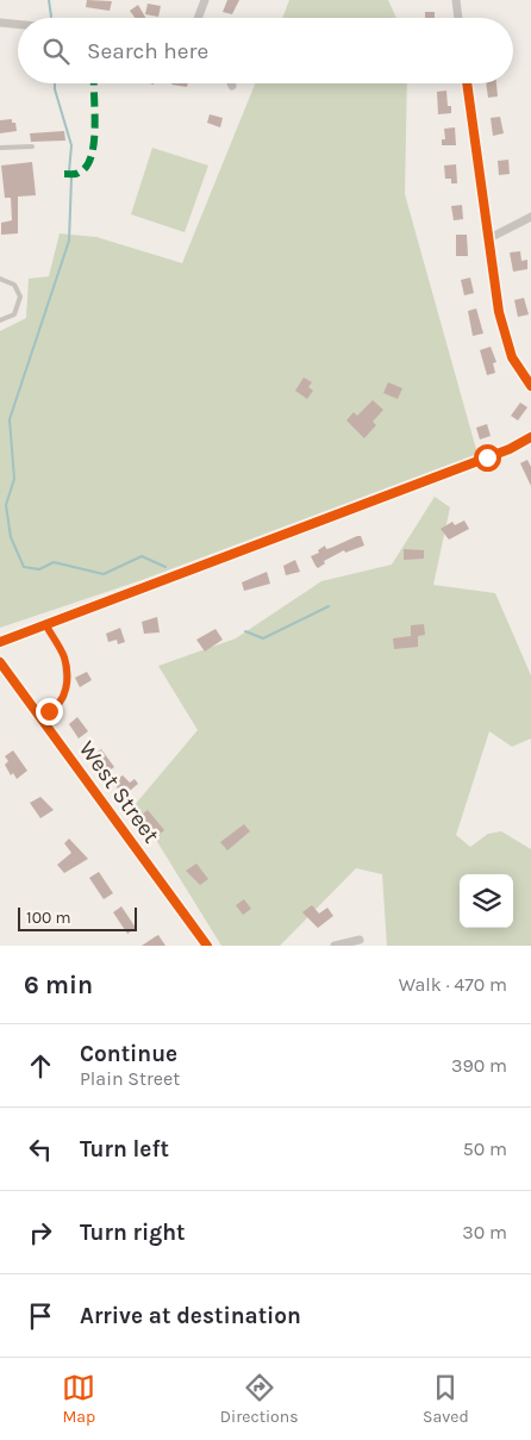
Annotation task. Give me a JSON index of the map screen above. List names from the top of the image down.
{
  "streets": {
    "street": ["West Street"]
  },
  "scale_bar": "100 m",
  "page": {
    "search": "Search here",
    "scale": "100 m",
    "heading": ["6 min", "Walk · 470 m"],
    "list": [
      ["Continue", "Plain Street", "390 m"],
      ["Turn left", "50 m"],
      ["Turn right", "30 m"],
      "Arrive at destination"
    ],
    "nav": ["Map", "Directions", "Saved"]
  }
}
